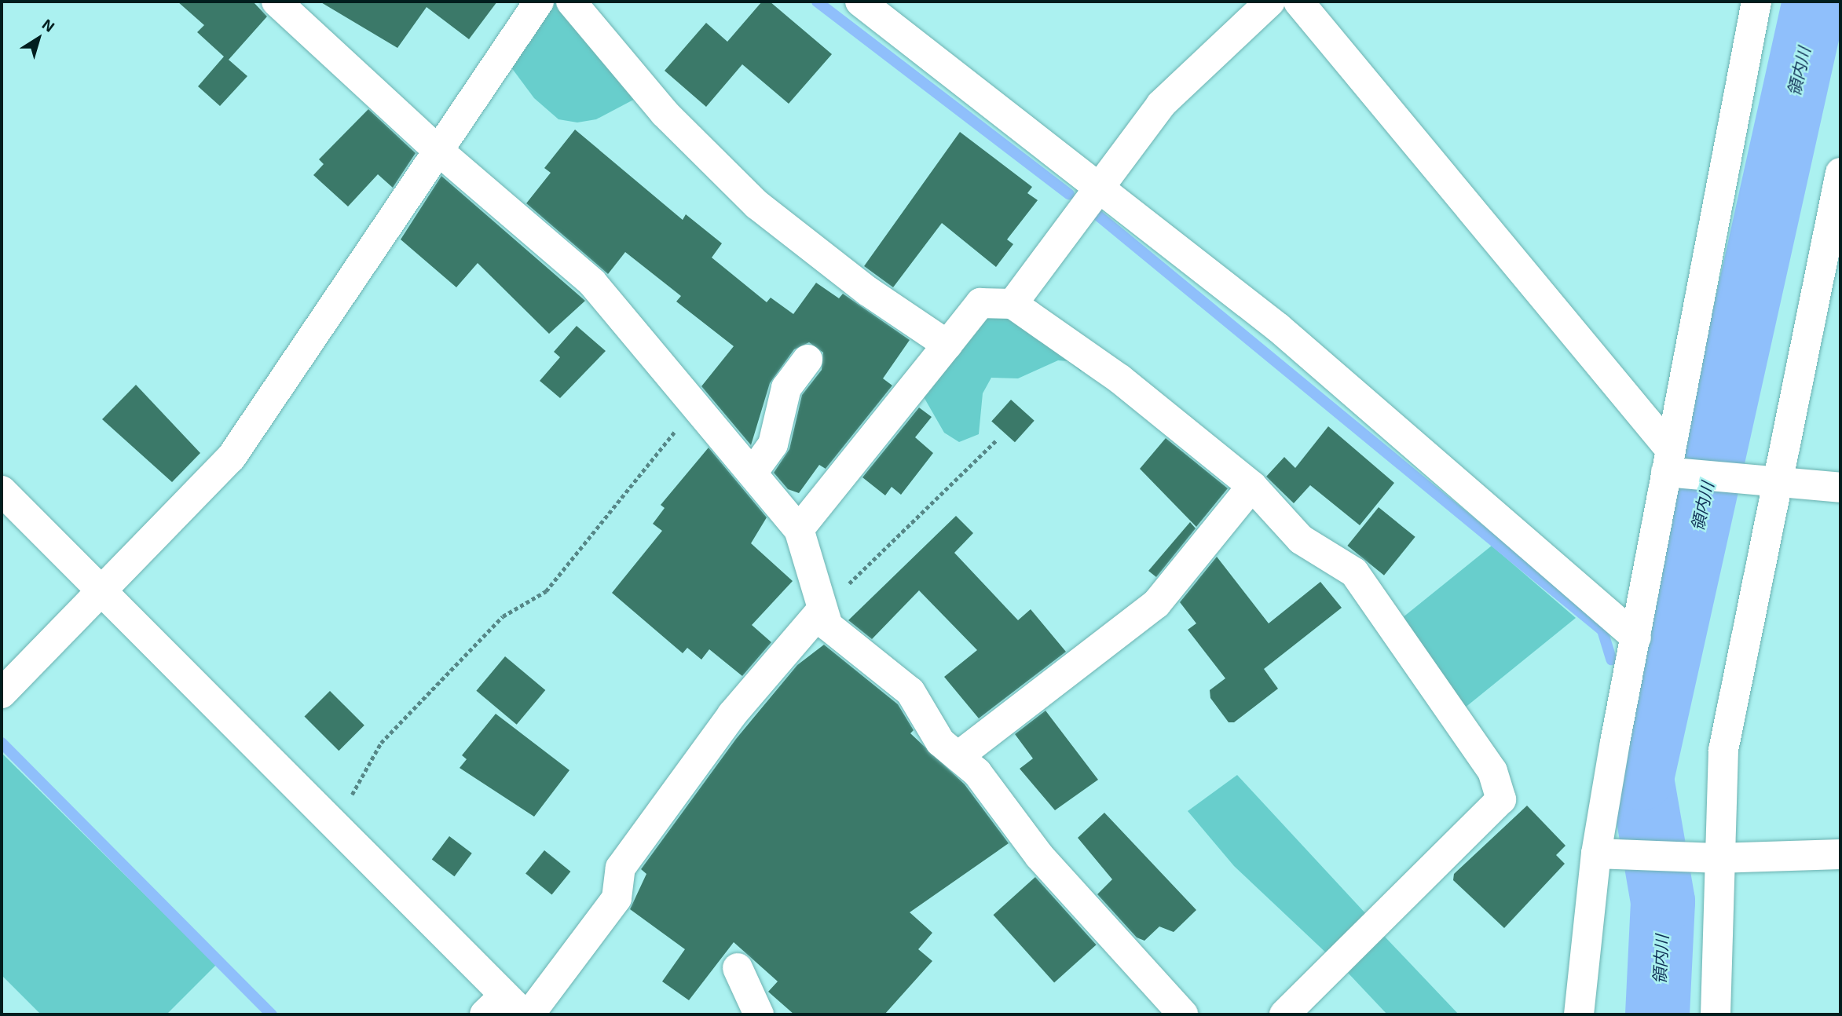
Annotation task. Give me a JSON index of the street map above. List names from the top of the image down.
{
  "water": ["領内川"],
  "north": "top right"
}
